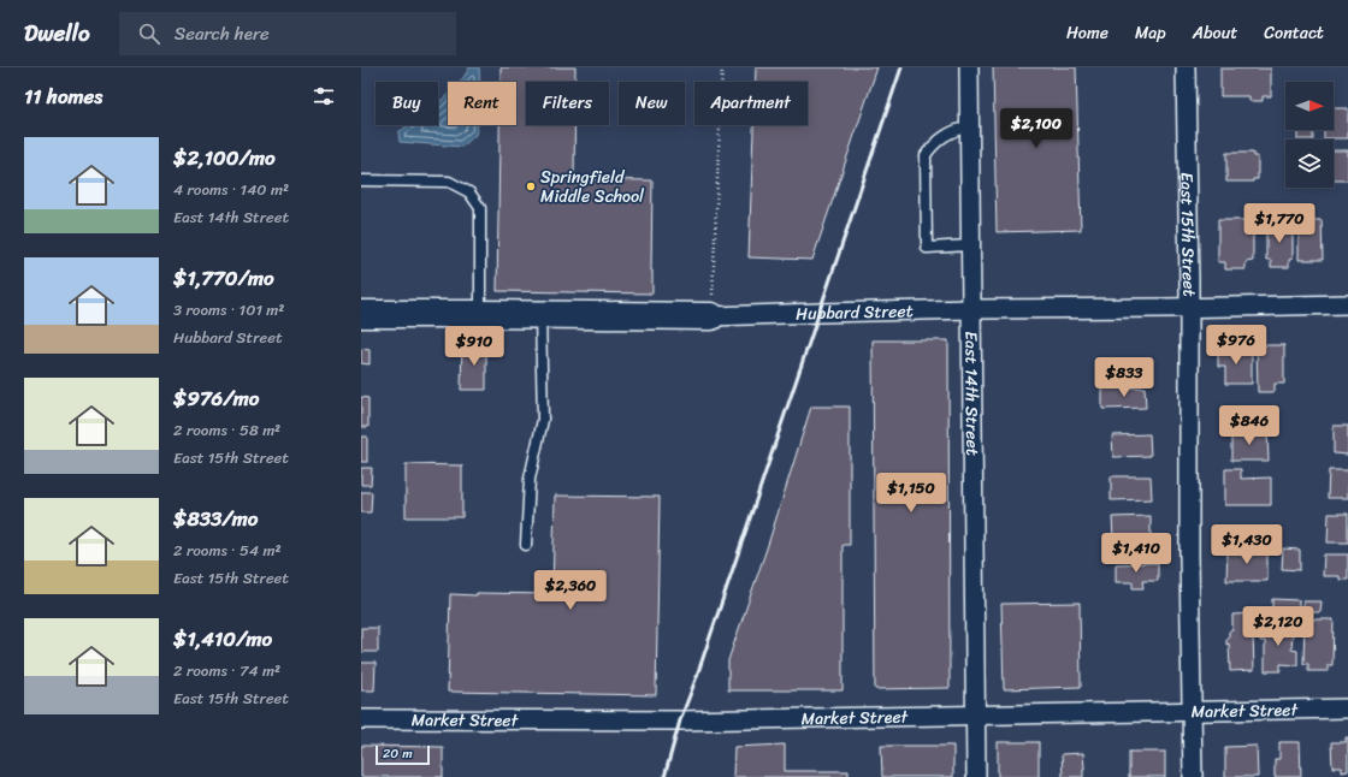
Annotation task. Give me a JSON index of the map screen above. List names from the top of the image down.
{
  "streets": {
    "main road": ["Hubbard Street"],
    "street": ["East 15th Street", "East 14th Street", "Market Street"]
  },
  "crossings": [
    ["East 15th Street", "Hubbard Street"],
    ["East 15th Street", "Market Street"],
    ["Hubbard Street", "East 14th Street"],
    ["East 14th Street", "Market Street"]
  ],
  "places": ["Springfield Middle School"],
  "scale_bar": "20 m",
  "north": "right",
  "page": {
    "header": "Dwello",
    "search": "Search here",
    "nav": [
      "Home",
      "Map",
      "About",
      "Contact"
    ],
    "heading": "11 homes",
    "chip": [
      "Buy",
      "Rent",
      "Filters",
      "New",
      "Apartment"
    ],
    "price": [
      "$2,100",
      "$1,770",
      "$976",
      "$910",
      "$833",
      "$846",
      "$1,150",
      "$1,430",
      "$1,410",
      "$2,360",
      "$2,120"
    ],
    "list": [
      {
        "name": "$2,100/mo",
        "note": "4 rooms · 140 m² · East 14th Street"
      },
      {
        "name": "$1,770/mo",
        "note": "3 rooms · 101 m² · Hubbard Street"
      },
      {
        "name": "$976/mo",
        "note": "2 rooms · 58 m² · East 15th Street"
      },
      {
        "name": "$833/mo",
        "note": "2 rooms · 54 m² · East 15th Street"
      },
      {
        "name": "$1,410/mo",
        "note": "2 rooms · 74 m² · East 15th Street"
      }
    ],
    "scale": "20 m"
  }
}
